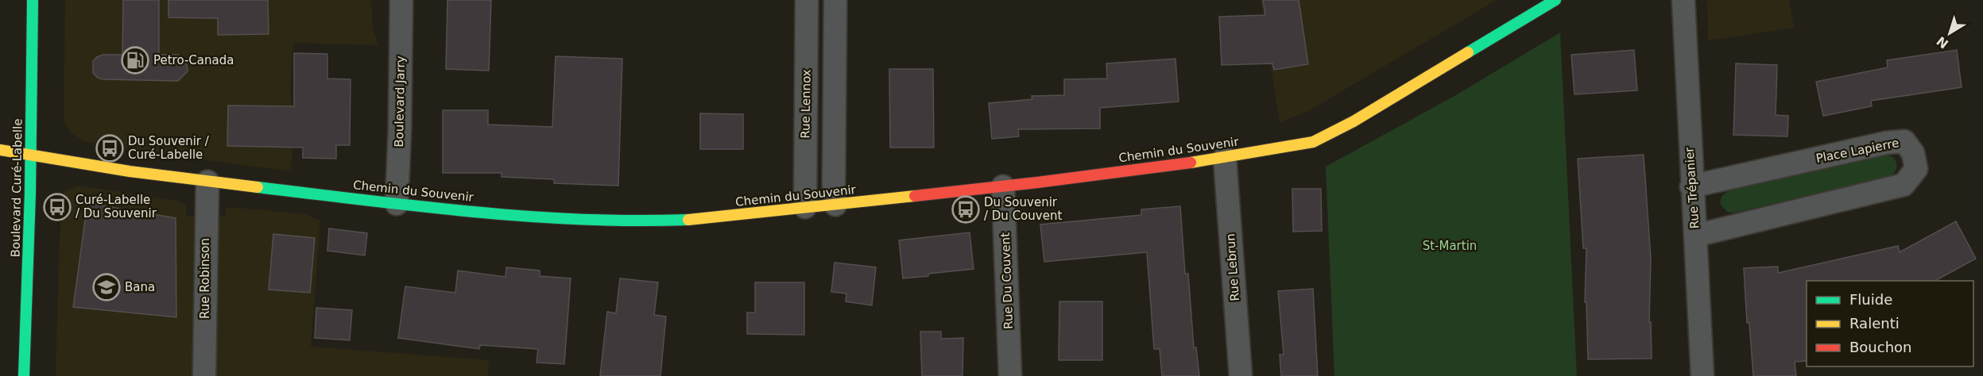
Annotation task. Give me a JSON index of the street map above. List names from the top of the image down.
{
  "streets": {
    "street": [
      "Boulevard Jarry",
      "Rue Lennox",
      "Chemin du Souvenir",
      "Place Lapierre",
      "Boulevard Curé-Labelle",
      "Rue Trépanier",
      "Rue Lebrun",
      "Rue Robinson",
      "Rue Du Couvent"
    ]
  },
  "crossings": [
    ["Boulevard Jarry", "Chemin du Souvenir"],
    ["Rue Lennox", "Chemin du Souvenir"],
    ["Chemin du Souvenir", "Boulevard Curé-Labelle"],
    ["Chemin du Souvenir", "Rue Lebrun"],
    ["Chemin du Souvenir", "Rue Robinson"],
    ["Chemin du Souvenir", "Rue Du Couvent"],
    ["Place Lapierre", "Rue Trépanier"]
  ],
  "parks": ["St-Martin"],
  "places": {
    "fuel station": ["Petro-Canada"],
    "bus stop": ["Du Souvenir / Curé-Labelle", "Curé-Labelle / Du Souvenir", "Du Souvenir / Du Couvent"],
    "school or university": ["Bana"]
  },
  "legend": ["Fluide", "Ralenti", "Bouchon"],
  "north": "bottom left"
}
